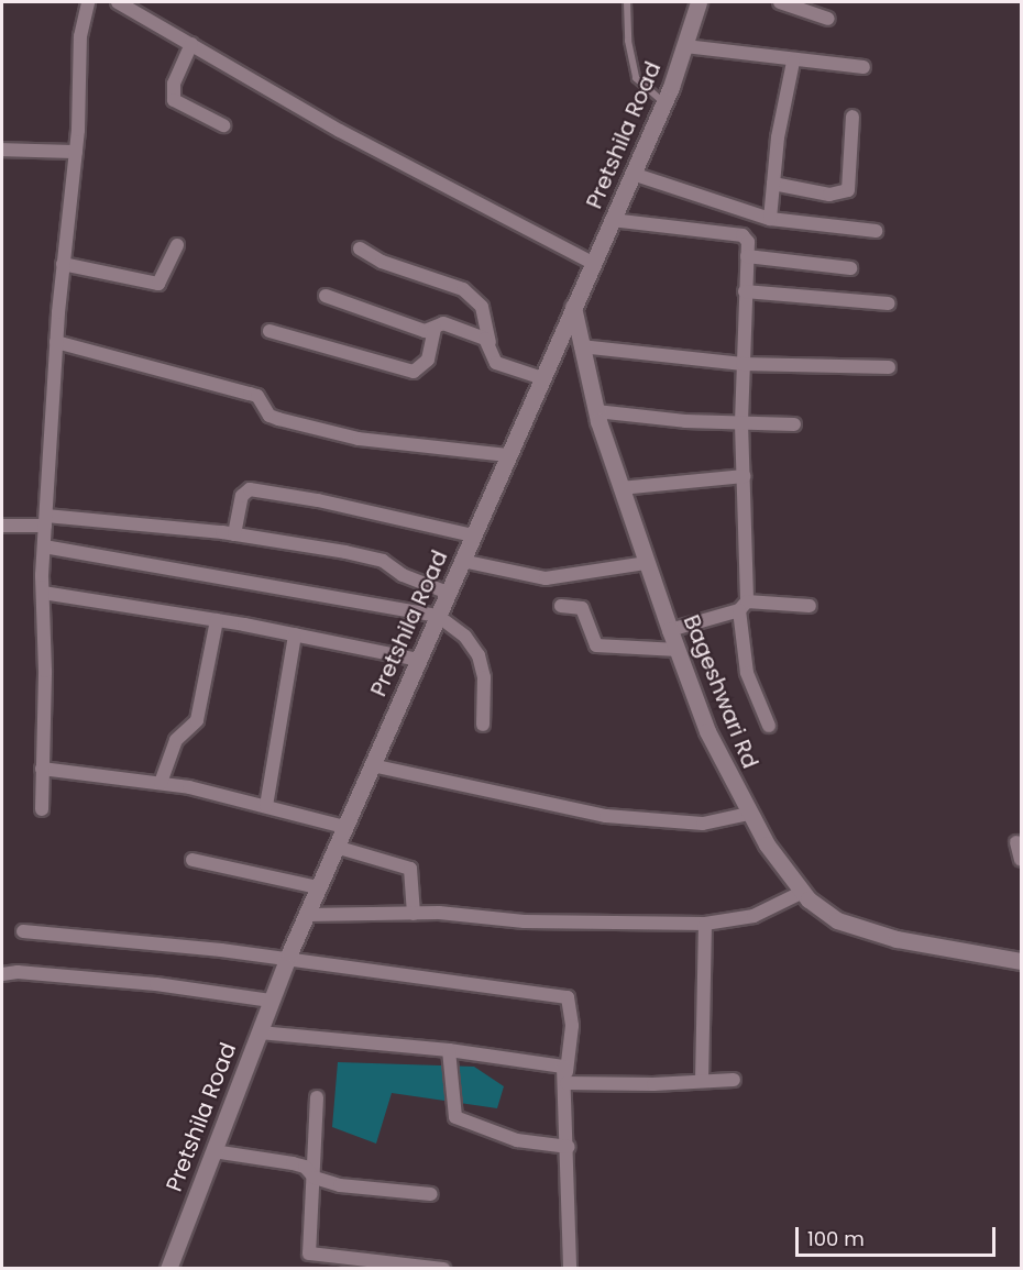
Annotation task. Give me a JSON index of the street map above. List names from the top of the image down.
{
  "streets": {
    "street": ["Pretshila Road", "Bageshwari Rd"]
  },
  "crossings": [
    ["Pretshila Road", "Bageshwari Rd"]
  ],
  "scale_bar": "100 m"
}
